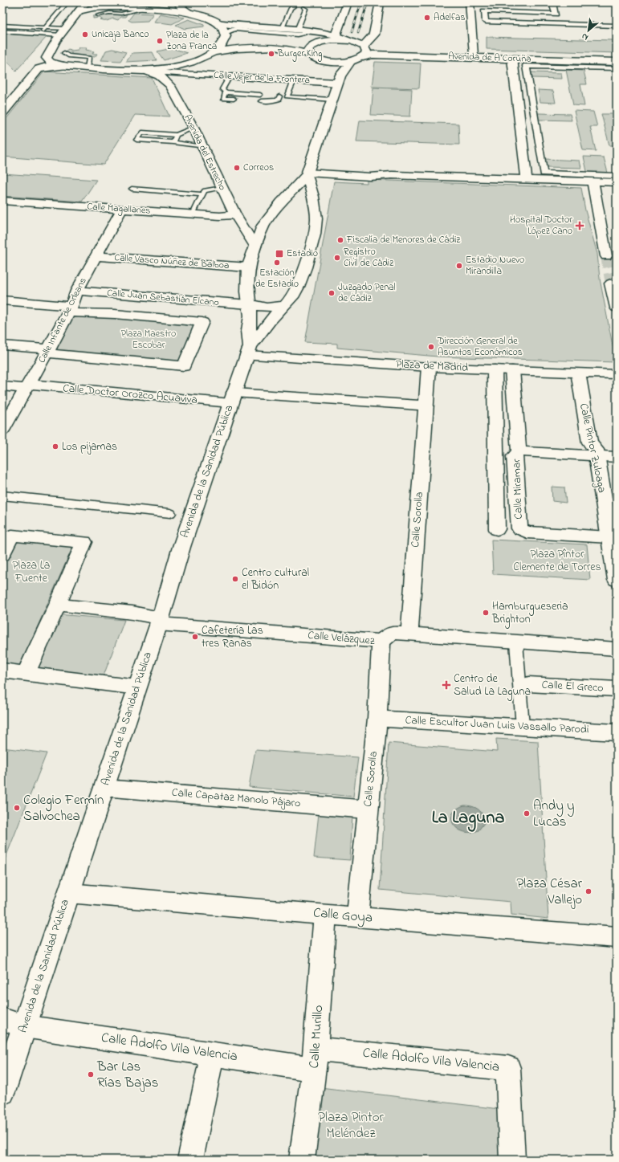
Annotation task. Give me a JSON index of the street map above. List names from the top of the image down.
{
  "streets": {
    "main road": [
      "Avenida de A Coruña",
      "Plaza de Madrid",
      "Calle Pintor Zuloaga",
      "Avenida de la Sanidad Pública"
    ],
    "street": [
      "Calle Vejer de la Frontera",
      "Avenida del Estrecho",
      "Calle Magallanes",
      "Calle Vasco Núñez de Balboa",
      "Calle Juan Sebastián Elcano",
      "Calle Infante de Orleans",
      "Calle Doctor Orozco Acuaviva",
      "Calle Miramar",
      "Calle Sorolla",
      "Calle Velázquez",
      "Calle El Greco",
      "Calle Escultor Juan Luis Vassallo Parodi",
      "Calle Capataz Manolo Pájaro",
      "Calle Goya",
      "Calle Murillo",
      "Calle Adolfo Vila Valencia"
    ]
  },
  "crossings": [
    ["Calle Vejer de la Frontera", "Avenida del Estrecho"],
    ["Calle Vejer de la Frontera", "Avenida de la Sanidad Pública"],
    ["Avenida del Estrecho", "Calle Magallanes"],
    ["Avenida del Estrecho", "Avenida de la Sanidad Pública"],
    ["Calle Magallanes", "Calle Infante de Orleans"],
    ["Calle Vasco Núñez de Balboa", "Calle Infante de Orleans"],
    ["Calle Vasco Núñez de Balboa", "Avenida de la Sanidad Pública"],
    ["Calle Juan Sebastián Elcano", "Calle Infante de Orleans"],
    ["Calle Juan Sebastián Elcano", "Avenida de la Sanidad Pública"],
    ["Calle Infante de Orleans", "Calle Doctor Orozco Acuaviva"],
    ["Plaza de Madrid", "Calle Pintor Zuloaga"],
    ["Plaza de Madrid", "Avenida de la Sanidad Pública"],
    ["Plaza de Madrid", "Calle Miramar"],
    ["Plaza de Madrid", "Calle Sorolla"],
    ["Calle Doctor Orozco Acuaviva", "Avenida de la Sanidad Pública"],
    ["Calle Pintor Zuloaga", "Calle Miramar"],
    ["Avenida de la Sanidad Pública", "Calle Velázquez"],
    ["Avenida de la Sanidad Pública", "Calle Capataz Manolo Pájaro"],
    ["Avenida de la Sanidad Pública", "Calle Goya"],
    ["Avenida de la Sanidad Pública", "Calle Adolfo Vila Valencia"],
    ["Calle Sorolla", "Calle Velázquez"],
    ["Calle Sorolla", "Calle Escultor Juan Luis Vassallo Parodi"],
    ["Calle Sorolla", "Calle Capataz Manolo Pájaro"],
    ["Calle Sorolla", "Calle Goya"],
    ["Calle Goya", "Calle Murillo"],
    ["Calle Murillo", "Calle Adolfo Vila Valencia"]
  ],
  "districts": ["La Laguna"],
  "parks": [
    "Plaza Maestro Escobar",
    "Plaza Pîntor Clemente de Torres",
    "Plaza La Fuente",
    "Plaza Pintor Meléndez"
  ],
  "places": {
    "other": [
      "Adelfas",
      "Unicaja Banco",
      "Plaza de la Zona Franca",
      "Burger King",
      "Correos",
      "Fiscalía de Menores de Cádiz",
      "Registro Civil de Cádiz",
      "Estación de Estadio",
      "Estadio Nuevo Mirandilla",
      "Juzgado Penal de Cádiz",
      "Dirección General de Asuntos Económicos",
      "Los pijamas",
      "Centro cultural el Bidón",
      "Hamburgueseria Brighton",
      "Cafetería Las tres Ranas",
      "Colegio Fermín Salvochea",
      "Andy y Lucas",
      "Plaza César Vallejo",
      "Bar Las Rías Bajas"
    ],
    "health": ["Hospital Doctor López Cano", "Centro de Salud La Laguna"],
    "transit": ["Estadio"]
  },
  "north": "bottom left"
}
